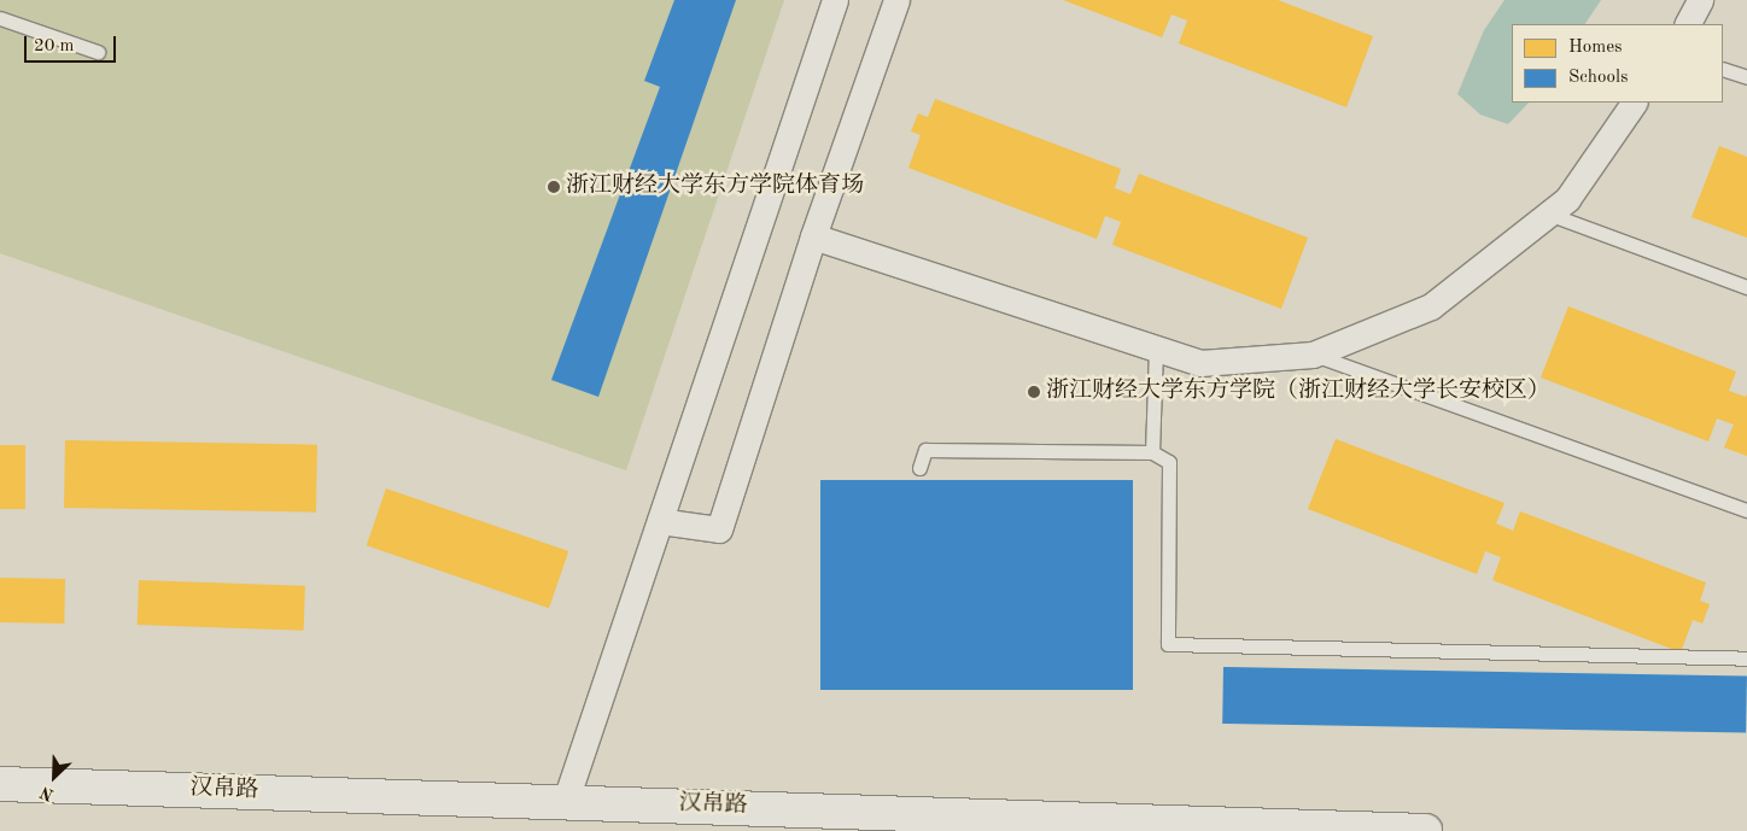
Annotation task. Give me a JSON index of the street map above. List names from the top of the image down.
{
  "streets": {
    "street": ["汉帛路"]
  },
  "places": ["浙江财经大学东方学院体育场", "浙江财经大学东方学院（浙江财经大学长安校区）"],
  "legend": ["Homes", "Schools"],
  "scale_bar": "20 m",
  "north": "bottom left"
}
